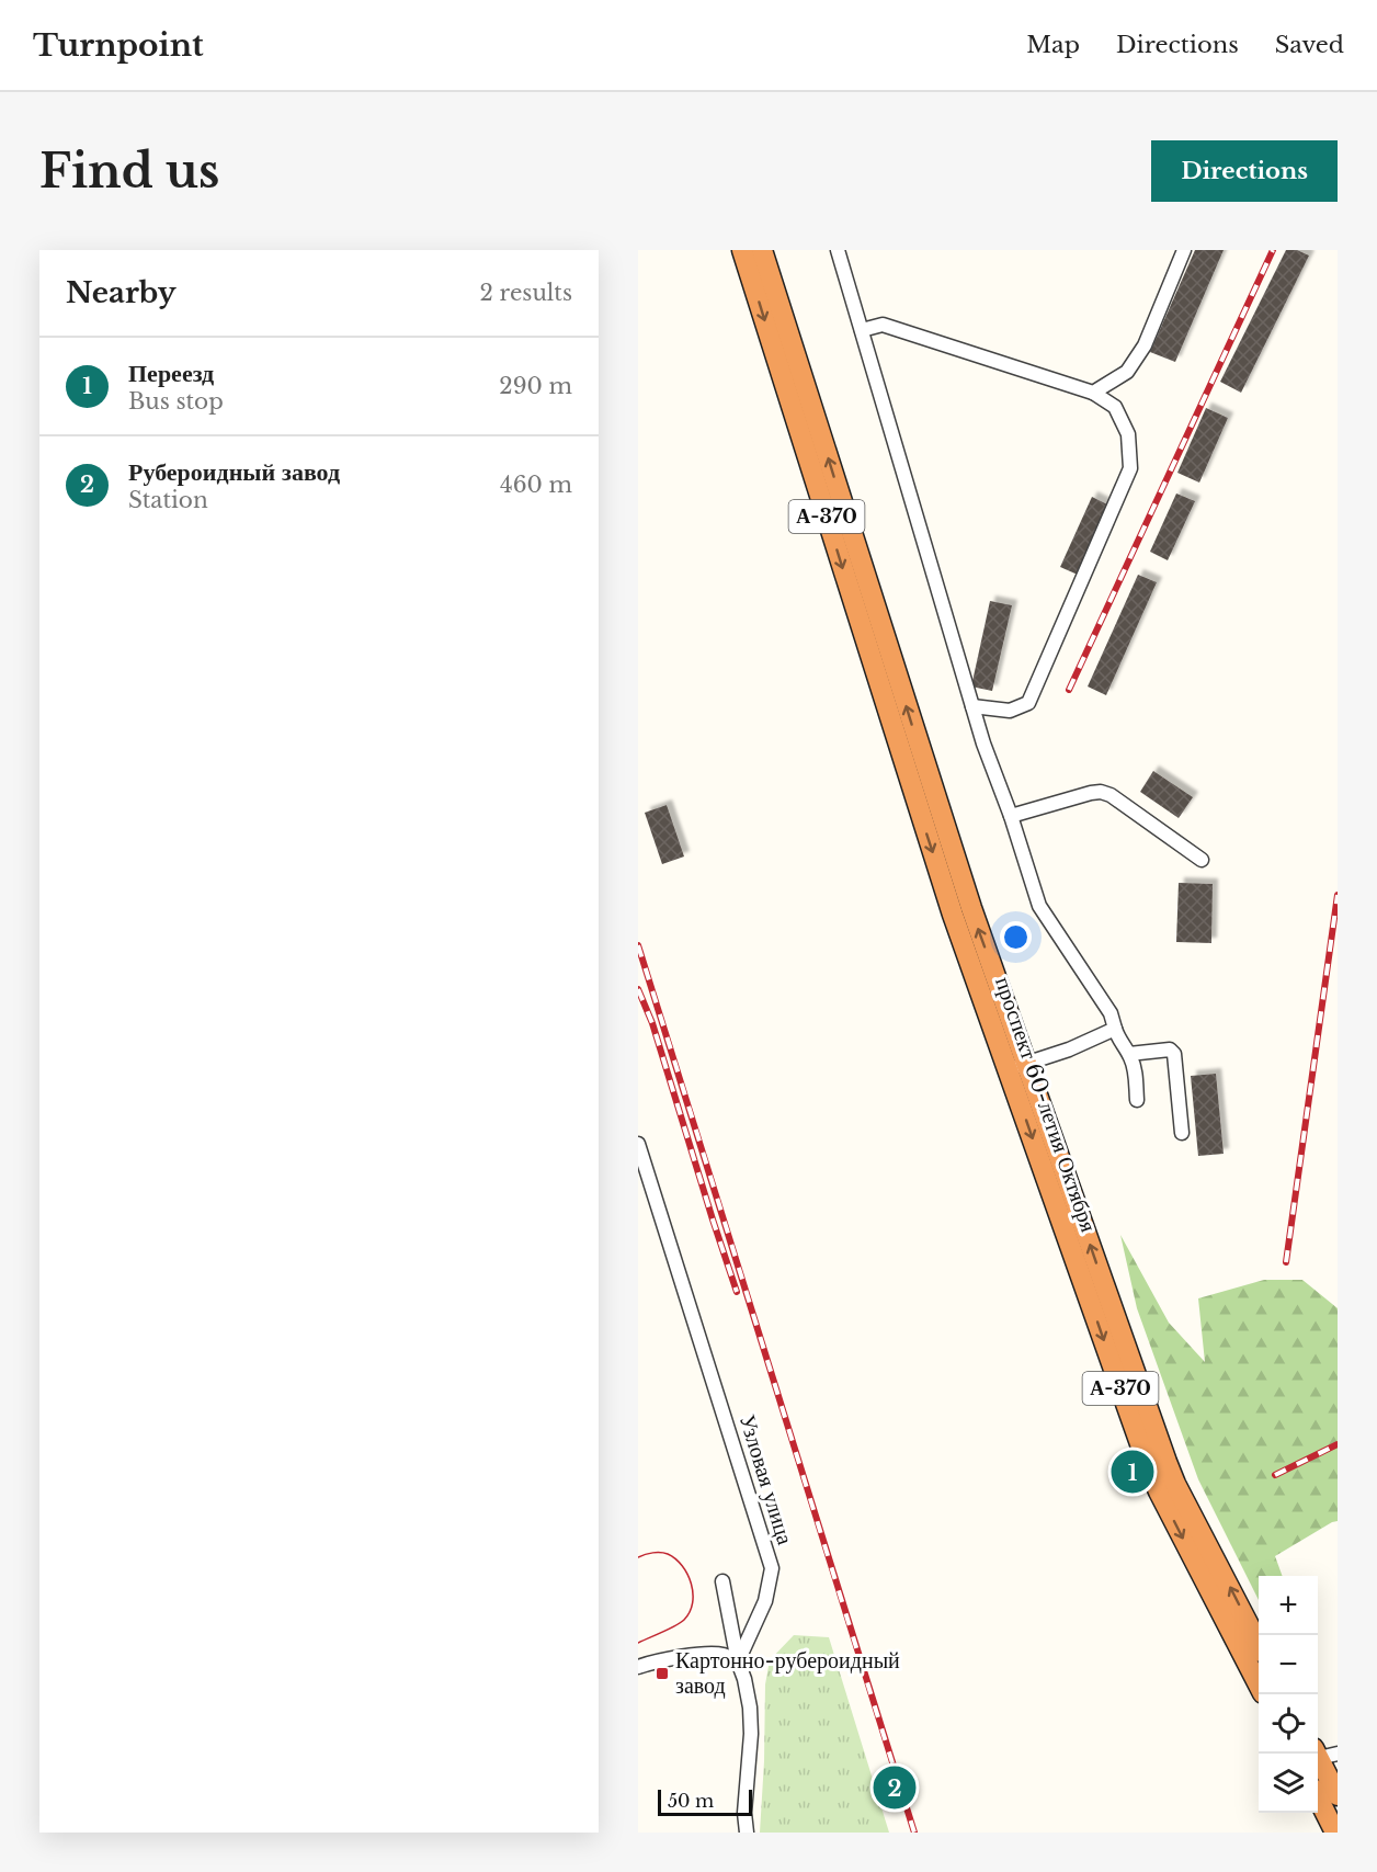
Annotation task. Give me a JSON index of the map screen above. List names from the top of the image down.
{
  "streets": {
    "highway": ["А-370", "проспект 60-летия Октября"],
    "street": ["Узловая улица"]
  },
  "places": {
    "transit": ["Картонно-рубероидный завод"]
  },
  "scale_bar": "50 m",
  "page": {
    "header": "Turnpoint",
    "nav": ["Map", "Directions", "Saved"],
    "buttons": "Directions",
    "title": "Find us",
    "heading": ["Nearby", "2 results"],
    "list": [
      {
        "mark": "1",
        "name": "Переезд",
        "note": "Bus stop",
        "value": "290 m"
      },
      {
        "mark": "2",
        "name": "Рубероидный завод",
        "note": "Station",
        "value": "460 m"
      }
    ],
    "pins": ["1", "2"],
    "map_buttons": ["+", "−"],
    "scale": "50 m"
  }
}
